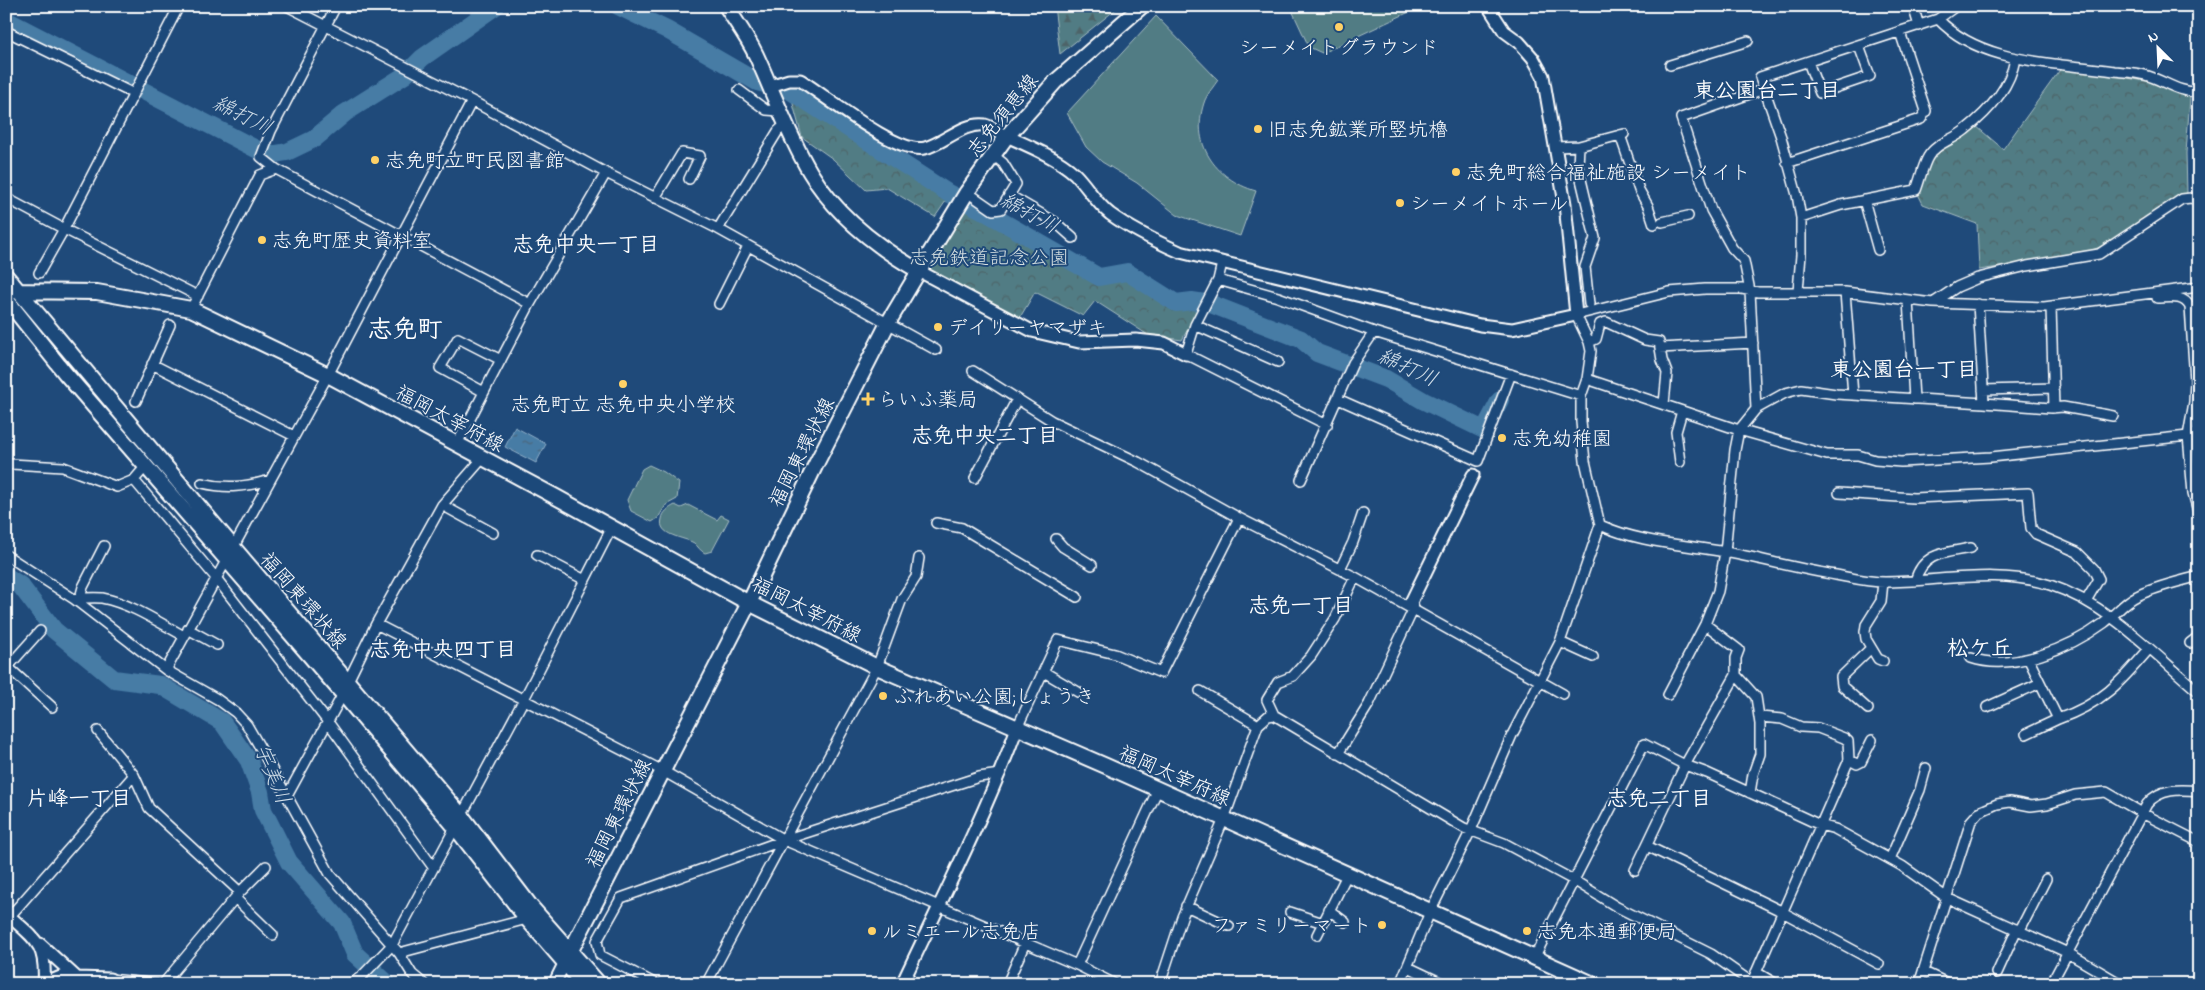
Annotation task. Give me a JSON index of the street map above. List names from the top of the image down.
{
  "streets": {
    "main road": ["志免須恵線", "福岡太宰府線", "福岡東環状線"]
  },
  "crossings": [
    ["志免須恵線", "福岡東環状線"],
    ["福岡太宰府線", "福岡東環状線"]
  ],
  "districts": [
    "東公園台二丁目",
    "志免中央一丁目",
    "志免町",
    "東公園台一丁目",
    "志免中央二丁目",
    "志免一丁目",
    "松ケ丘",
    "志免中央四丁目",
    "片峰一丁目",
    "志免二丁目"
  ],
  "water": ["綿打川", "宇美川"],
  "parks": ["志免鉄道記念公園"],
  "places": {
    "other": [
      "シーメイトグラウンド",
      "旧志免鉱業所竪坑櫓",
      "志免町立町民図書館",
      "志免町総合福祉施設 シーメイト",
      "シーメイトホール",
      "志免町歴史資料室",
      "デイリーヤマザキ",
      "志免町立 志免中央小学校",
      "志免幼稚園",
      "ふれあい公園;しょうき",
      "ファミリーマート",
      "ルミエール志免店",
      "志免本通郵便局"
    ],
    "health": ["らいふ薬局"]
  },
  "north": "top left"
}
